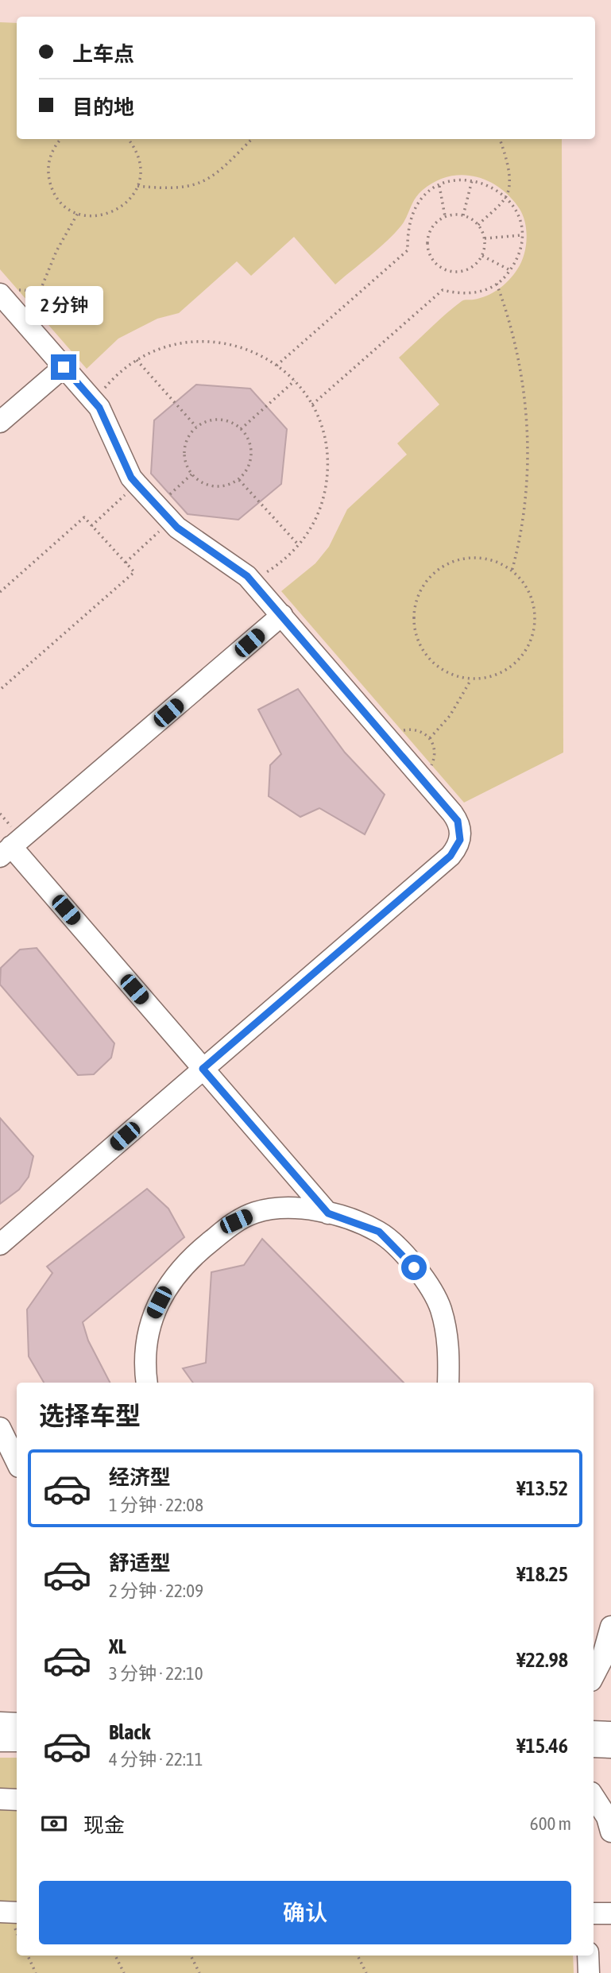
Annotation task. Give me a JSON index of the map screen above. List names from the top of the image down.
{
  "page": {
    "banner": ["上车点", "目的地"],
    "bubble": "2 分钟",
    "heading": "选择车型",
    "list": [
      {
        "name": "经济型",
        "note": "1 分钟 · 22:08",
        "value": "¥13.52"
      },
      {
        "name": "舒适型",
        "note": "2 分钟 · 22:09",
        "value": "¥18.25"
      },
      {
        "name": "XL",
        "note": "3 分钟 · 22:10",
        "value": "¥22.98"
      },
      {
        "name": "Black",
        "note": "4 分钟 · 22:11",
        "value": "¥15.46"
      }
    ],
    "pay": ["现金", "600 m"],
    "buttons": "确认"
  }
}
